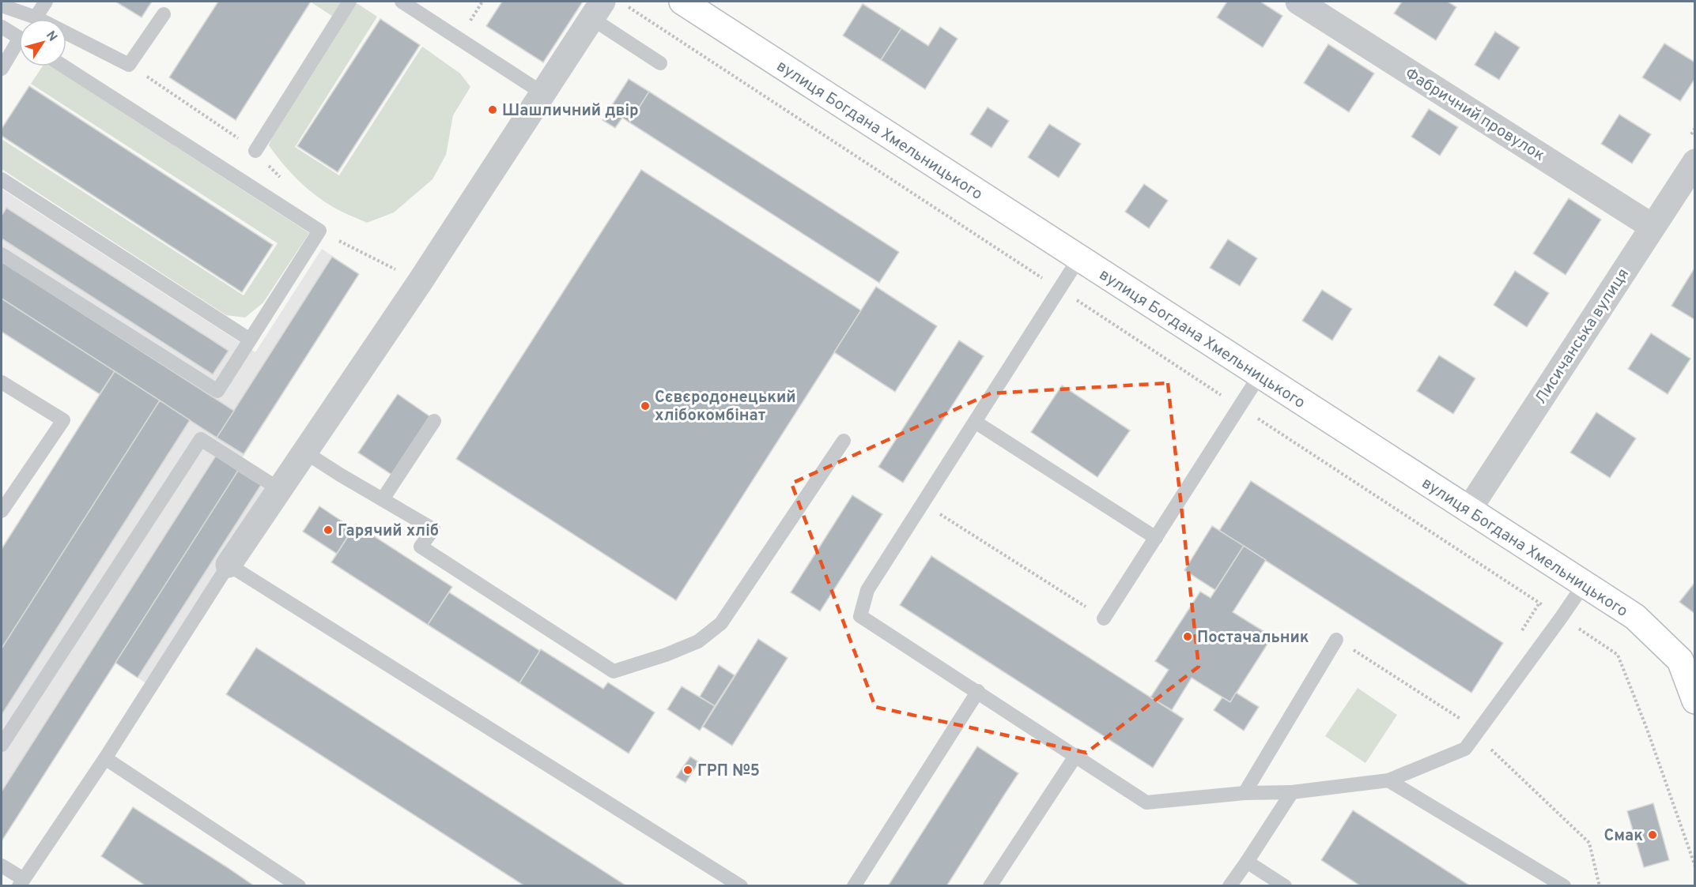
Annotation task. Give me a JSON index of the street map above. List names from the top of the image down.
{
  "streets": {
    "street": ["Фабричний провулок", "вулиця Богдана Хмельницького", "Лисичанська вулиця"]
  },
  "crossings": [
    ["Фабричний провулок", "Лисичанська вулиця"],
    ["вулиця Богдана Хмельницького", "Лисичанська вулиця"]
  ],
  "places": [
    "Шашличний двір",
    "Сєвєродонецький хлібокомбінат",
    "Гарячий хліб",
    "Постачальник",
    "ГРП №5",
    "Смак"
  ],
  "north": "top right"
}
